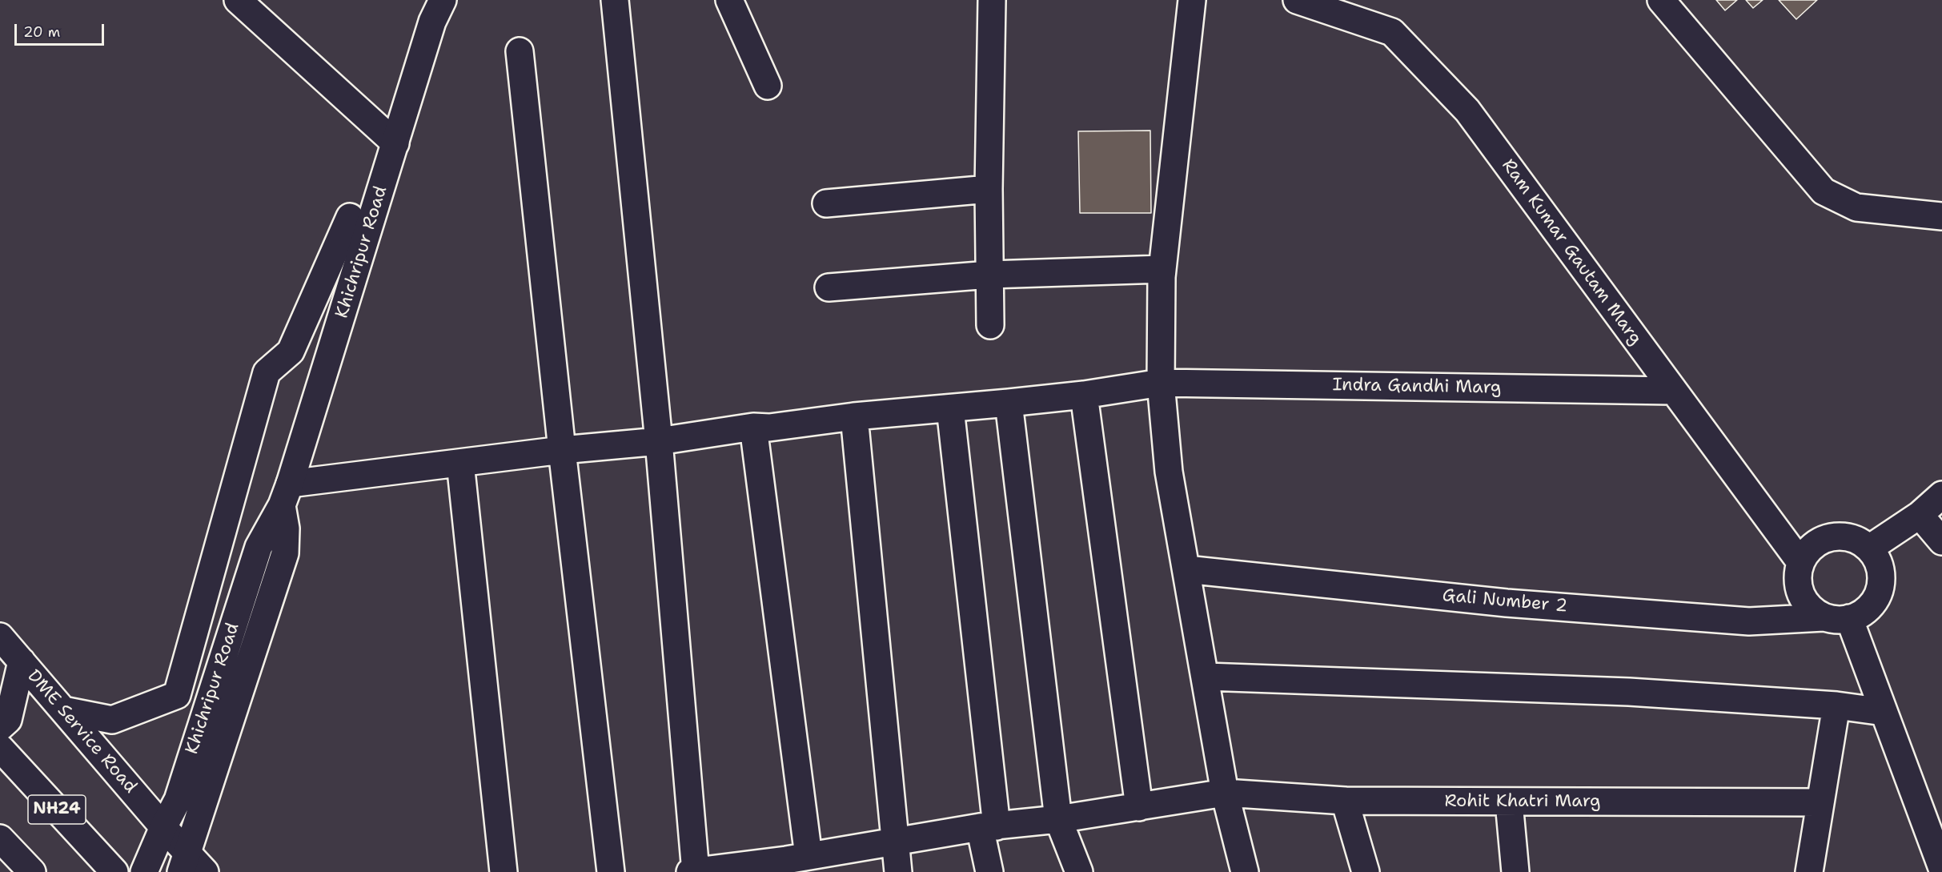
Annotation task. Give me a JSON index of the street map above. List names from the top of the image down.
{
  "streets": {
    "main road": [
      "Khichripur Road",
      "Ram Kumar Gautam Marg",
      "Indra Gandhi Marg",
      "Gali Number 2",
      "DME Service Road",
      "Rohit Khatri Marg",
      "NH24"
    ]
  },
  "crossings": [
    ["Khichripur Road", "Indra Gandhi Marg"],
    ["Khichripur Road", "DME Service Road"],
    ["Ram Kumar Gautam Marg", "Indra Gandhi Marg"],
    ["Ram Kumar Gautam Marg", "Gali Number 2"]
  ],
  "scale_bar": "20 m"
}
